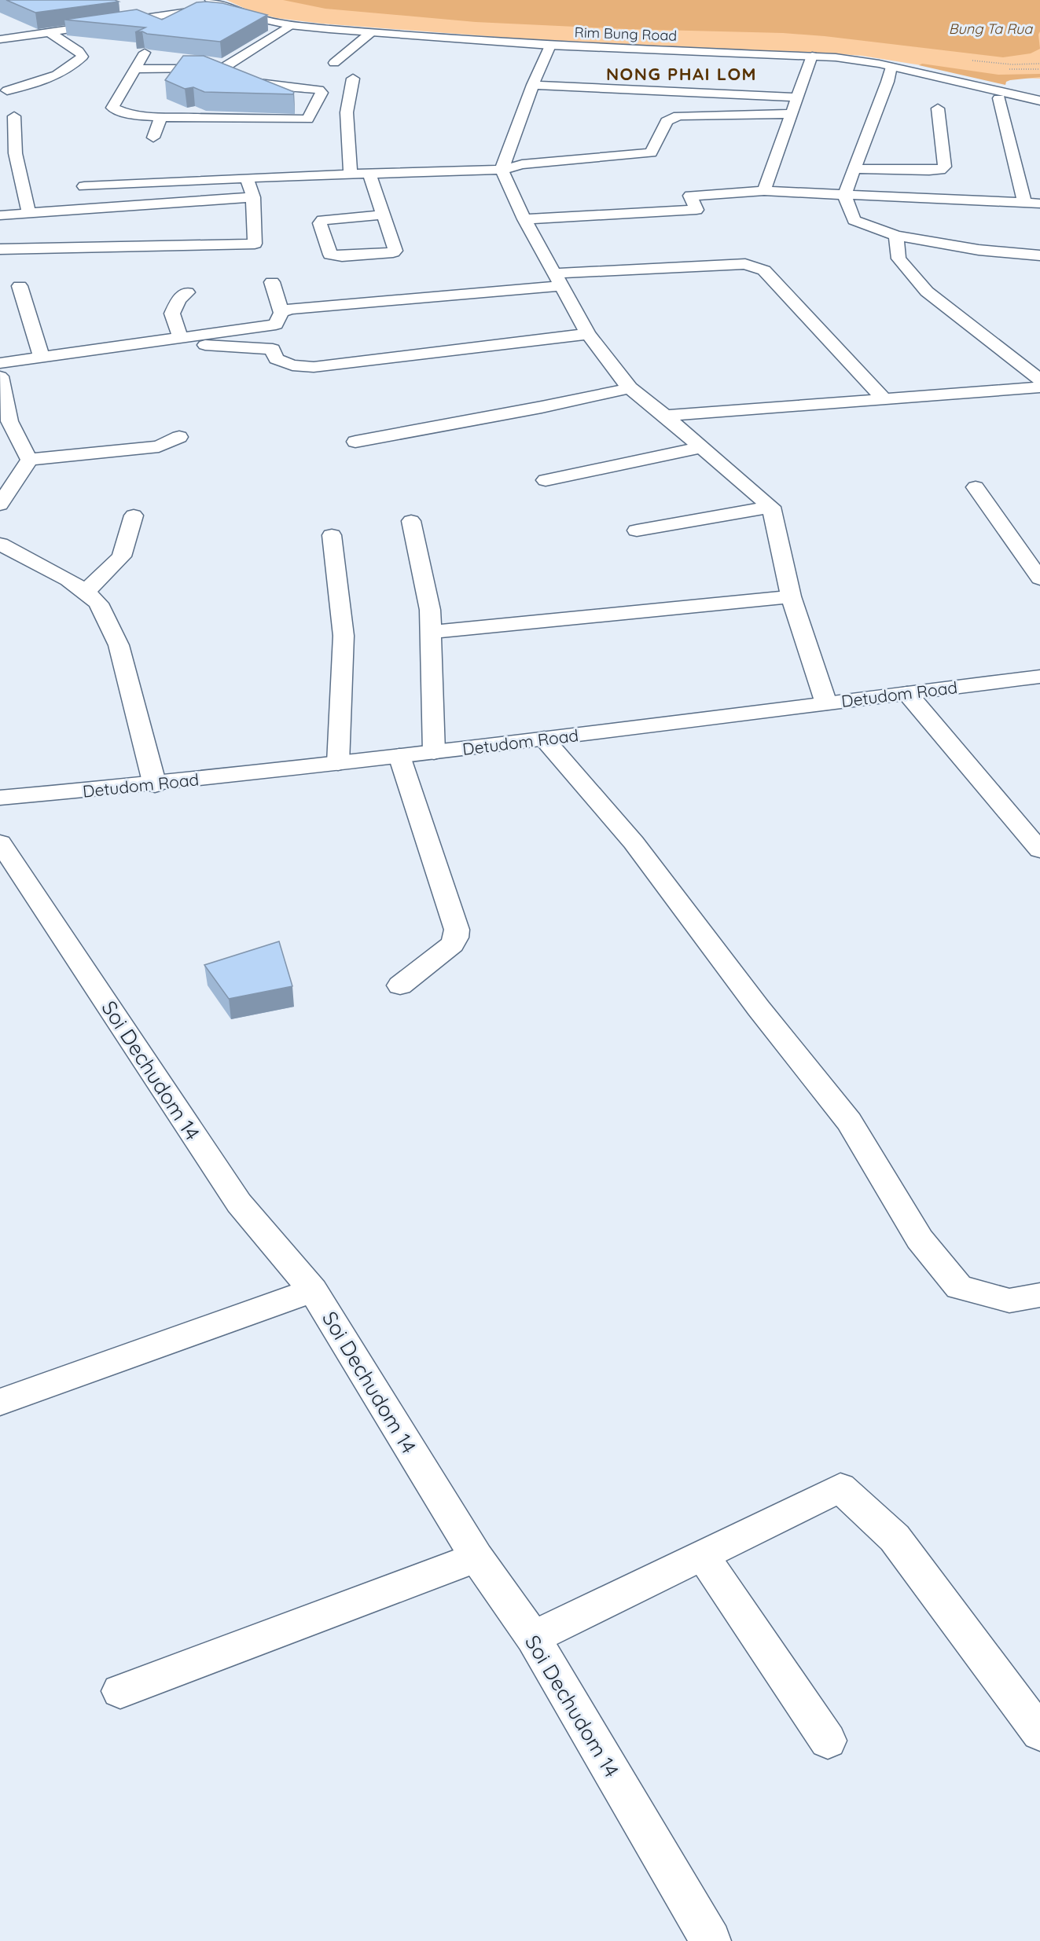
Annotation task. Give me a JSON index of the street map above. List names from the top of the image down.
{
  "streets": {
    "street": ["Rim Bung Road", "Detudom Road", "Soi Dechudom 14"]
  },
  "districts": ["NONG PHAI LOM"],
  "water": ["Bung Ta Rua"]
}
